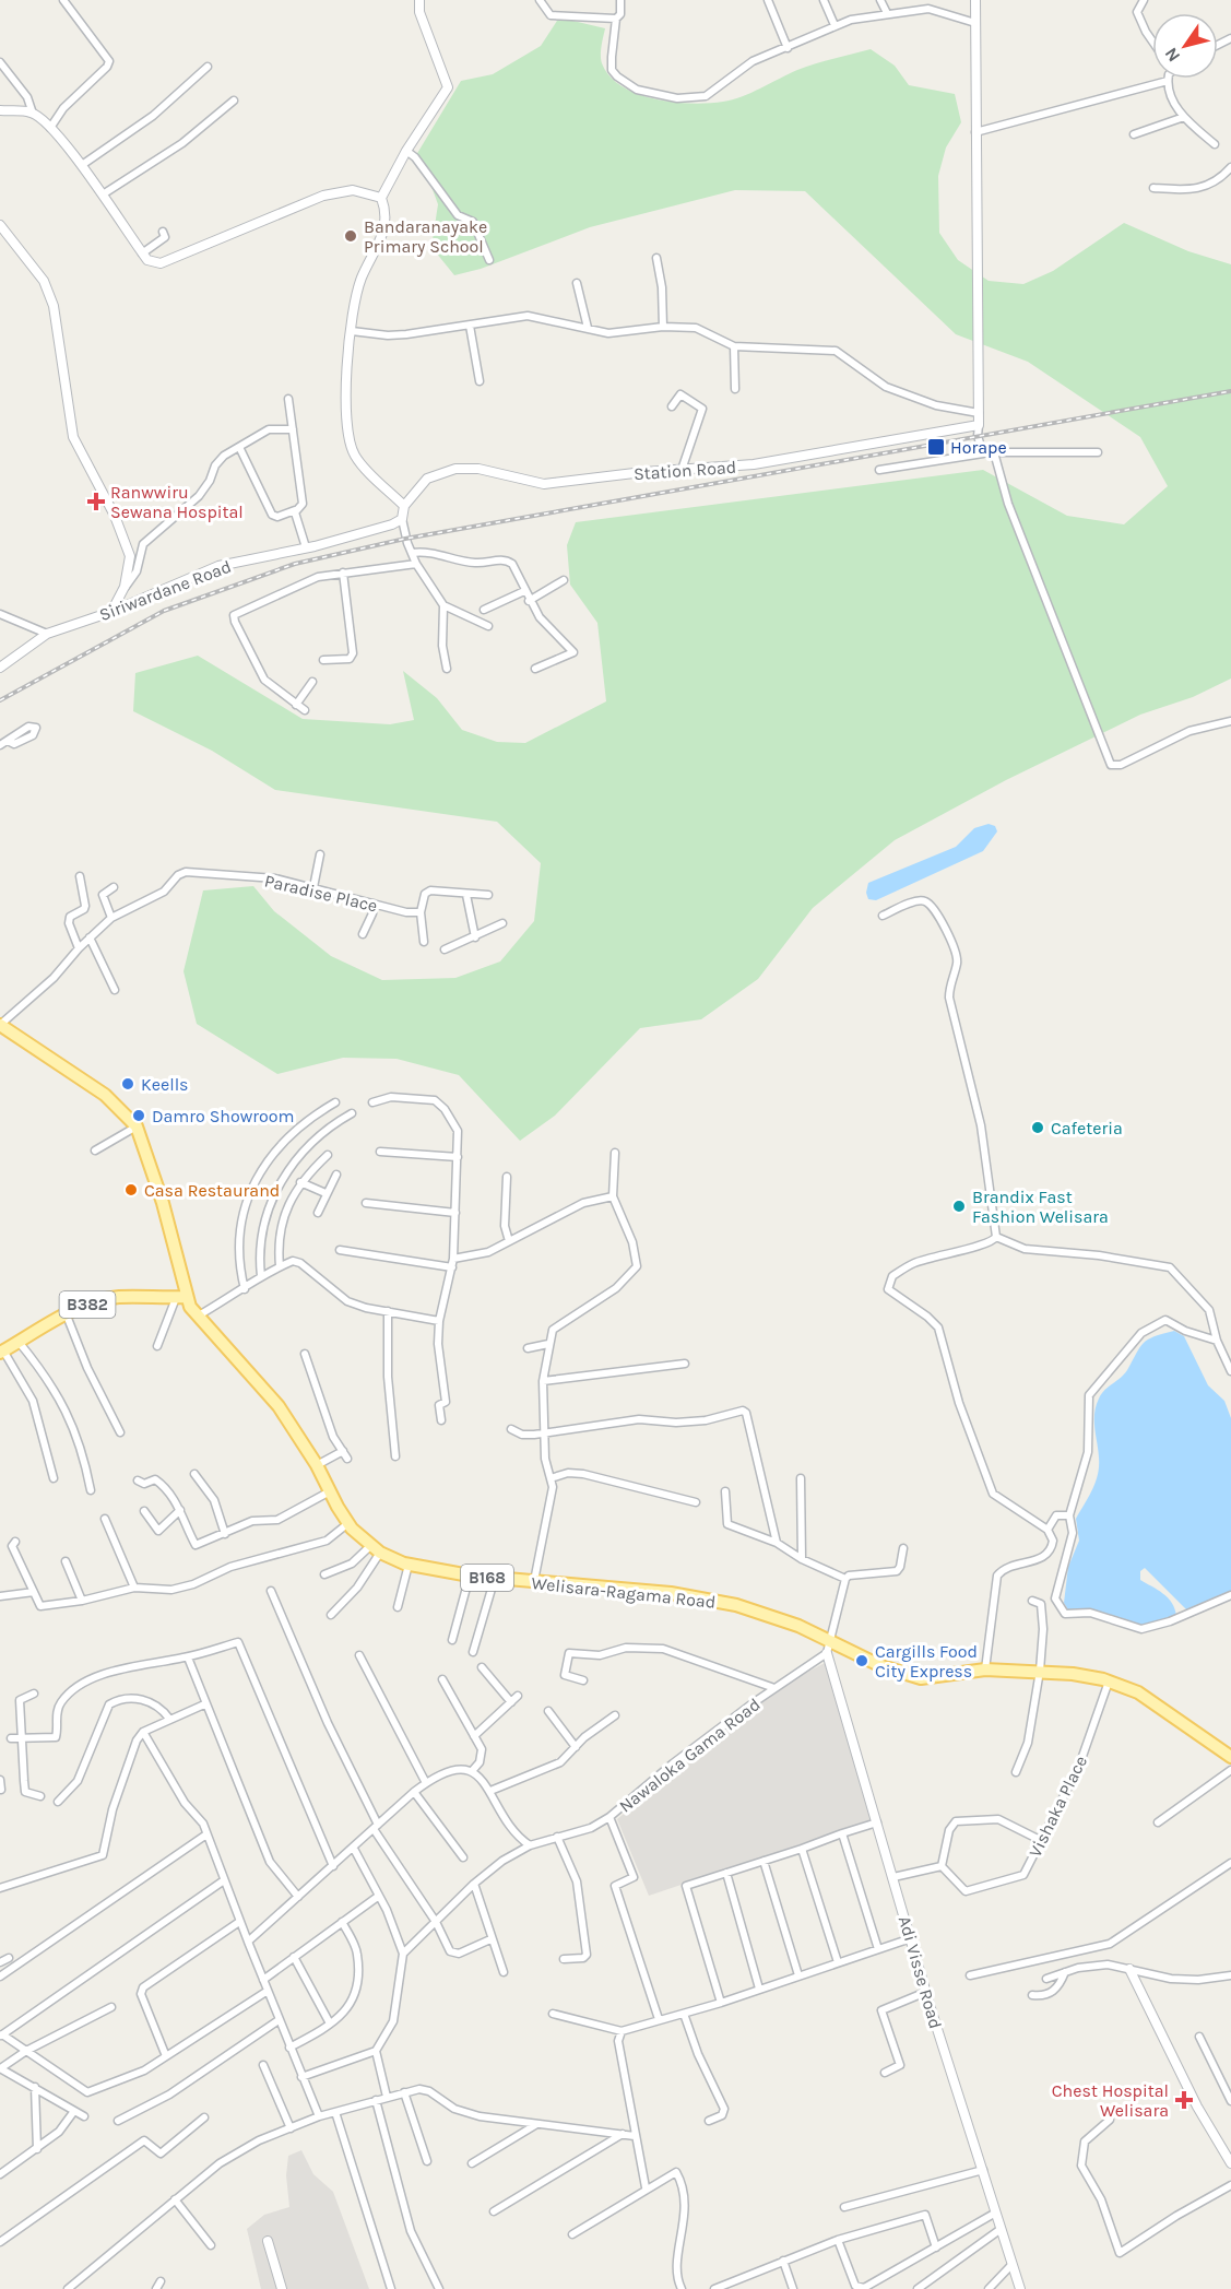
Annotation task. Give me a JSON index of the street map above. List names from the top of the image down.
{
  "streets": {
    "main road": ["B382", "B168", "Welisara-Ragama Road"],
    "street": [
      "Station Road",
      "Siriwardane Road",
      "Paradise Place",
      "Nawaloka Gama Road",
      "Vishaka Place",
      "Adi Visse Road"
    ]
  },
  "crossings": [
    ["Paradise Place", "Welisara-Ragama Road"],
    ["B382", "Welisara-Ragama Road"],
    ["Welisara-Ragama Road", "Vishaka Place"],
    ["Nawaloka Gama Road", "Adi Visse Road"]
  ],
  "places": {
    "other": [
      "Bandaranayake Primary School",
      "Keells",
      "Damro Showroom",
      "Cafeteria",
      "Casa Restaurand",
      "Brandix Fast Fashion Welisara",
      "Cargills Food City Express"
    ],
    "transit": ["Horape"],
    "health": ["Ranwwiru Sewana Hospital", "Chest Hospital Welisara"]
  },
  "north": "bottom left"
}
